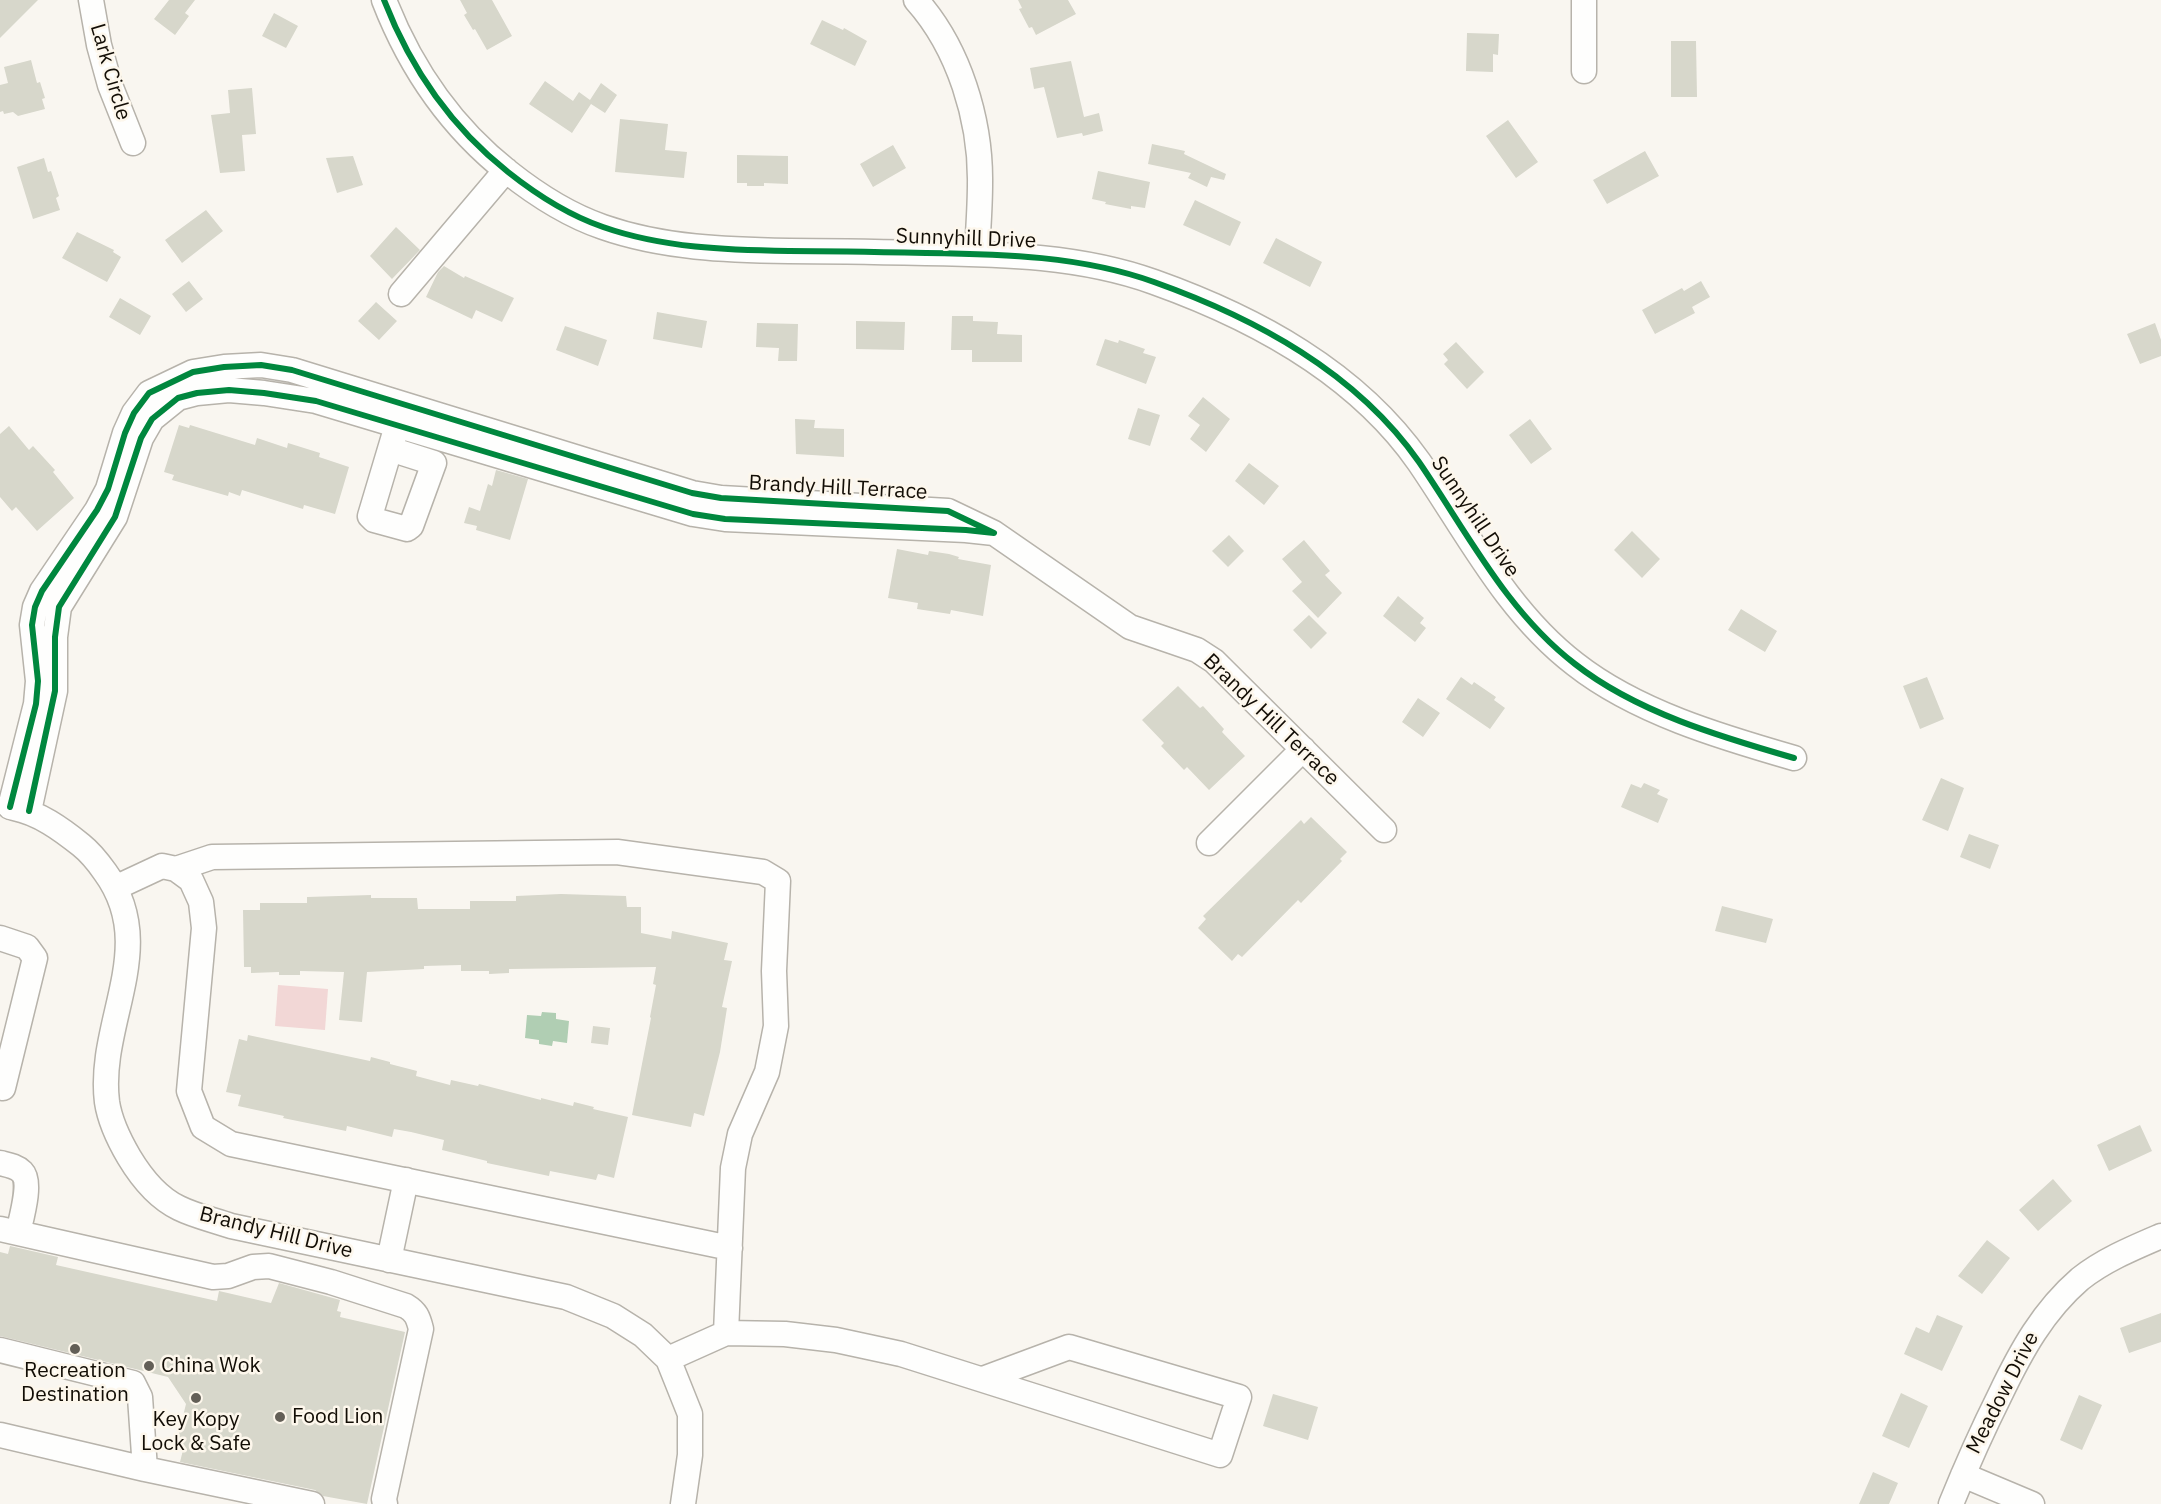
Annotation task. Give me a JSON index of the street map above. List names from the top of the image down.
{
  "streets": {
    "street": [
      "Lark Circle",
      "Sunnyhill Drive",
      "Brandy Hill Terrace",
      "Brandy Hill Drive",
      "Meadow Drive"
    ]
  },
  "crossings": [
    ["Brandy Hill Terrace", "Brandy Hill Drive"]
  ],
  "places": [
    "Recreation Destination",
    "China Wok",
    "Key Kopy Lock & Safe",
    "Food Lion"
  ]
}
